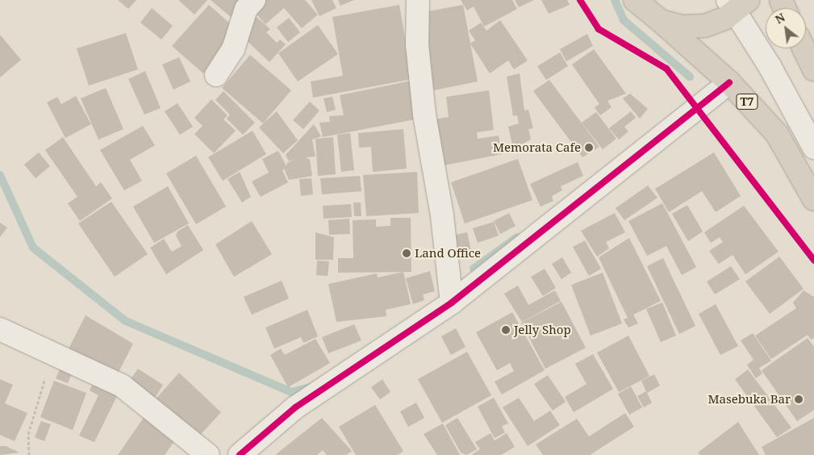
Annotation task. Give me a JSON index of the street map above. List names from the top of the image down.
{
  "streets": {
    "highway": ["T7"]
  },
  "places": [
    "Memorata Cafe",
    "Land Office",
    "Jelly Shop",
    "Masebuka Bar"
  ],
  "north": "top left"
}
